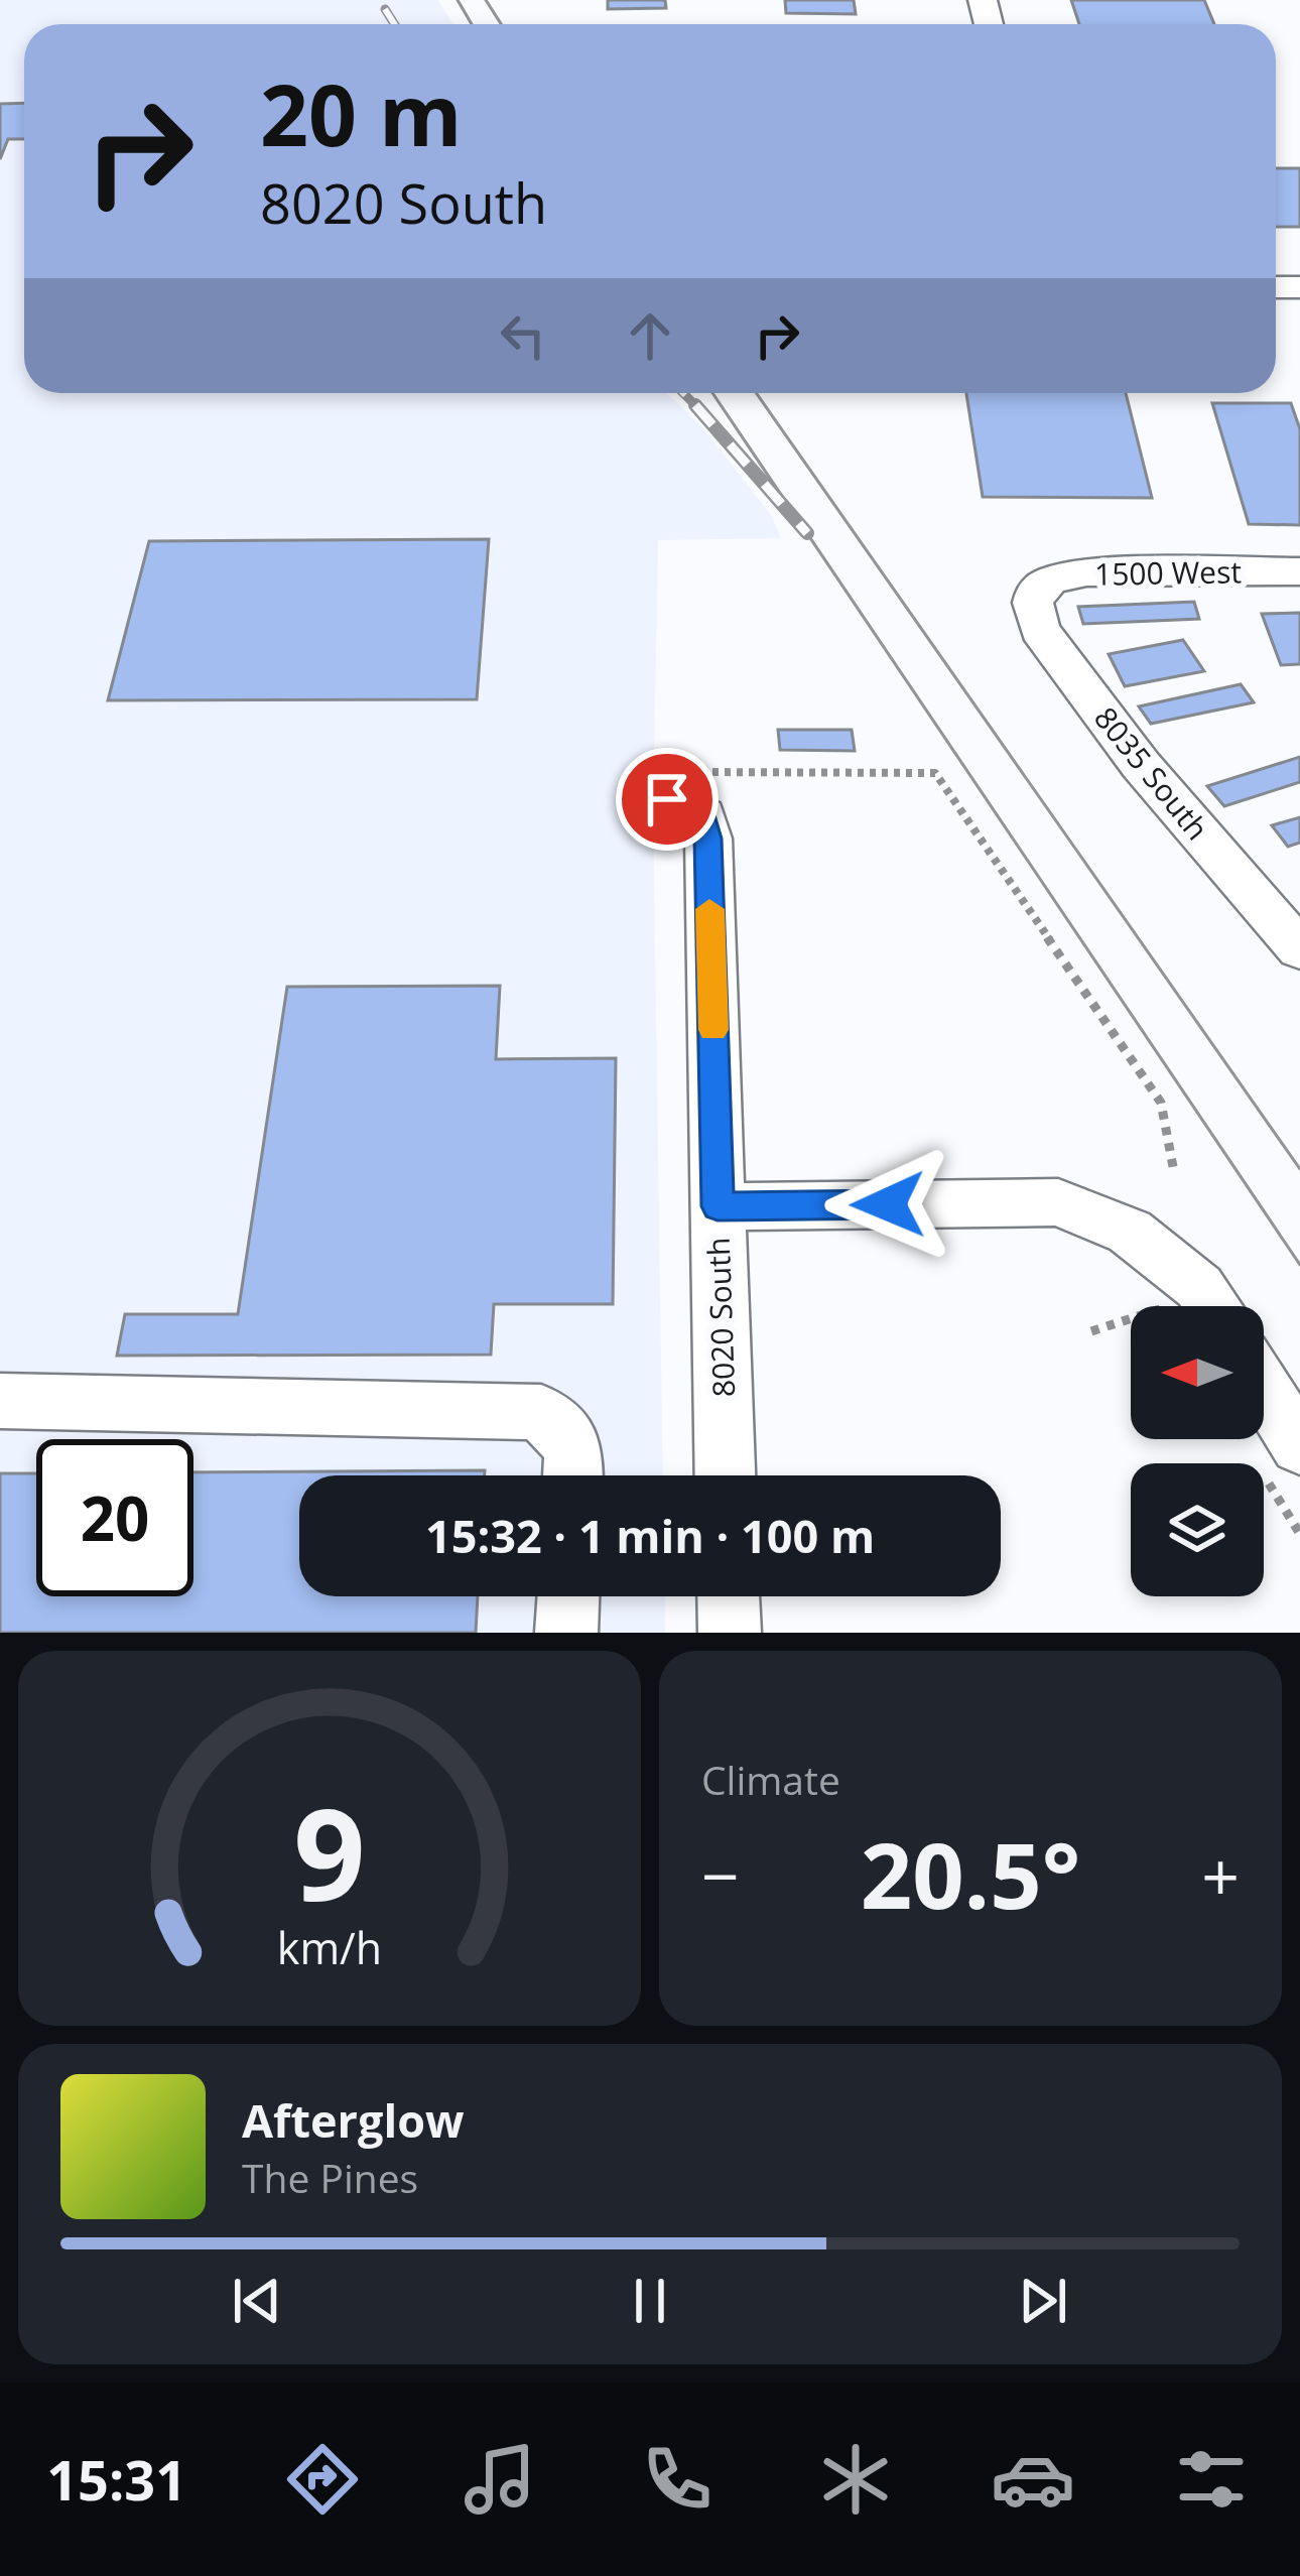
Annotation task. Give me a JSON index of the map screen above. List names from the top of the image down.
{
  "streets": {
    "street": ["1500 West", "8035 South", "8020 South"]
  },
  "crossings": [
    ["1500 West", "8035 South"]
  ],
  "north": "left",
  "page": {
    "turn": ["20 m", "8020 South"],
    "limit": "20",
    "trip": "15:32 · 1 min · 100 m",
    "tile": "Climate",
    "heat": ["−", "20.5°", "+"],
    "song": ["Afterglow", "The Pines"],
    "tabs": "15:31",
    "gauge": ["9", "km/h"]
  }
}
